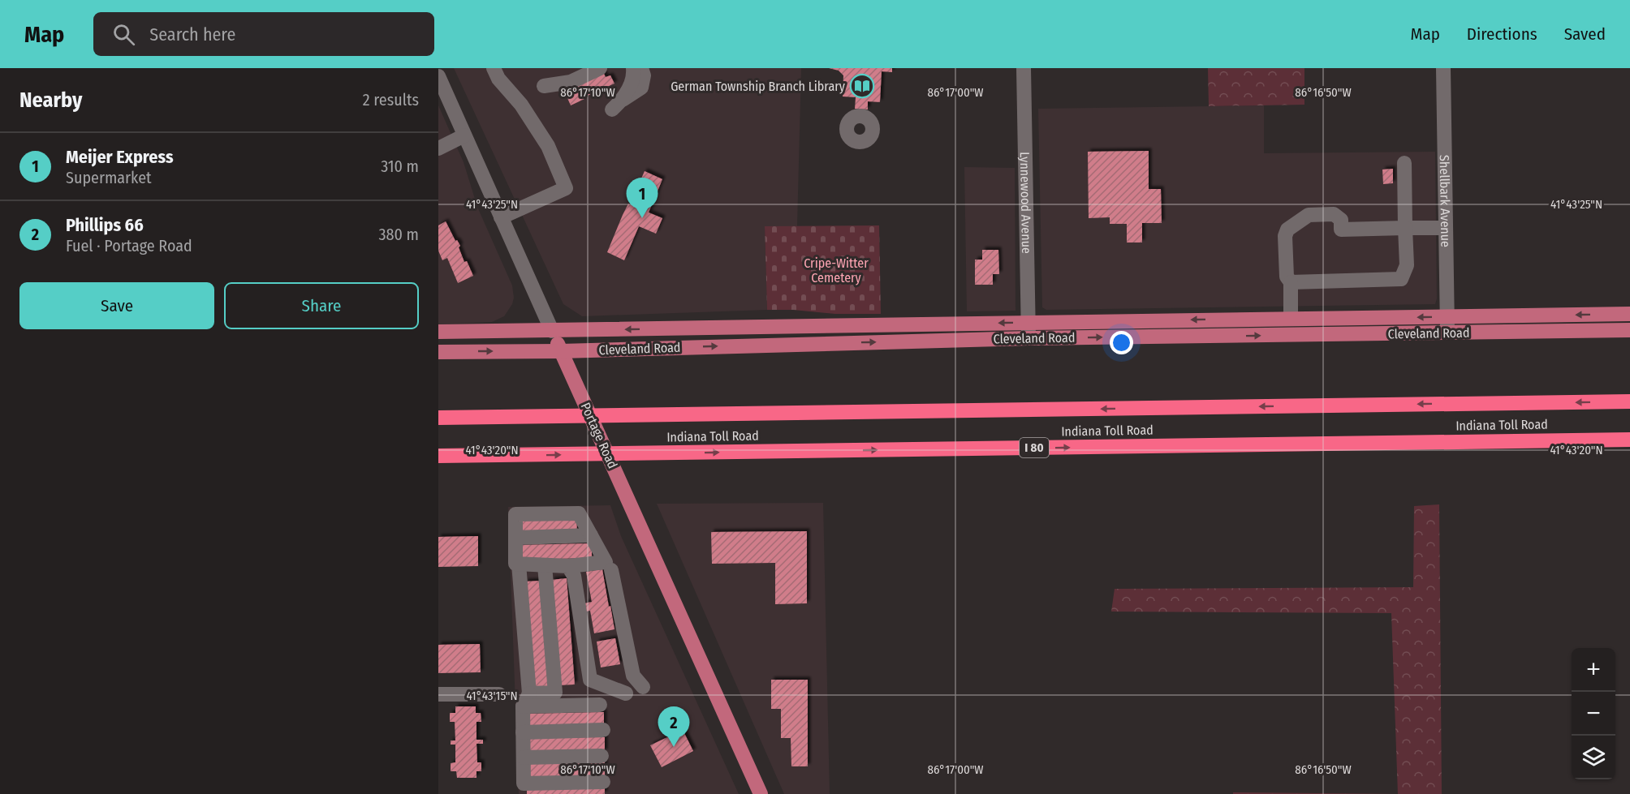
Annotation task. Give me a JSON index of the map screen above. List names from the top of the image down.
{
  "streets": {
    "highway": ["Indiana Toll Road", "I 80"],
    "main road": ["Cleveland Road", "Portage Road"],
    "street": ["Shellbark Avenue", "Lynnewood Avenue"]
  },
  "crossings": [
    ["Shellbark Avenue", "Cleveland Road"],
    ["Lynnewood Avenue", "Cleveland Road"],
    ["Cleveland Road", "Portage Road"]
  ],
  "parks": ["Cripe-Witter Cemetery"],
  "places": {
    "library": ["German Township Branch Library"]
  },
  "page": {
    "header": "Map",
    "search": "Search here",
    "nav": ["Map", "Directions", "Saved"],
    "heading": ["Nearby", "2 results"],
    "list": [
      {
        "mark": "1",
        "name": "Meijer Express",
        "note": "Supermarket",
        "value": "310 m"
      },
      {
        "mark": "2",
        "name": "Phillips 66",
        "note": "Fuel · Portage Road",
        "value": "380 m"
      }
    ],
    "pins": ["1", "2"],
    "buttons": ["Save", "Share"],
    "map_buttons": ["+", "−"]
  },
  "coordinates": [
    "86°17'10\"W",
    "86°17'00\"W",
    "86°16'50\"W",
    "41°43'25\"N",
    "41°43'20\"N",
    "41°43'15\"N"
  ]
}
